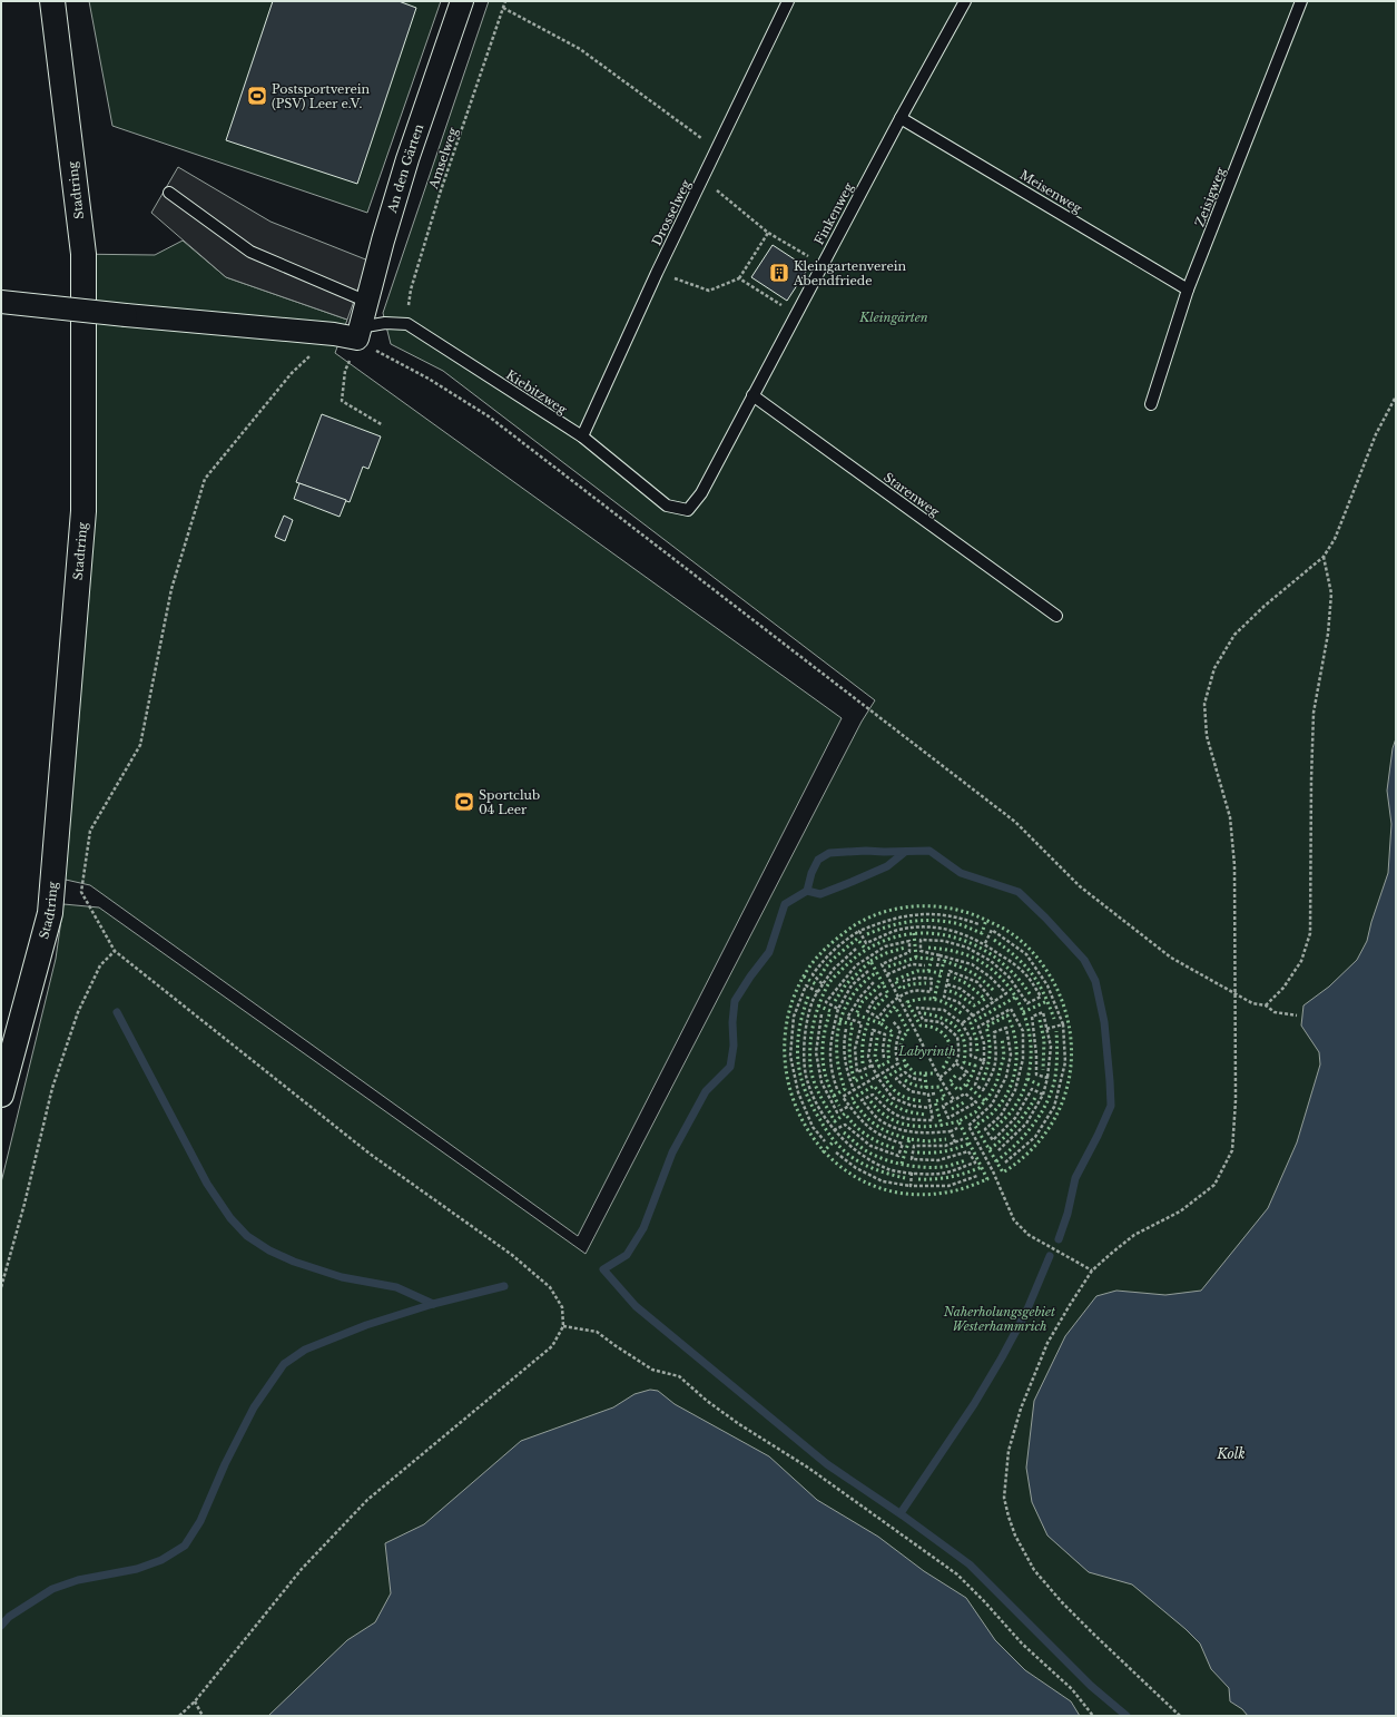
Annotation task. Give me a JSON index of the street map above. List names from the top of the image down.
{
  "streets": {
    "highway": ["Stadtring"],
    "street": ["An den Gärten"],
    "lane": [
      "Meisenweg",
      "Zeisigweg",
      "Drosselweg",
      "Finkenweg",
      "Kiebitzweg",
      "Starenweg"
    ],
    "path": ["Amselweg"]
  },
  "crossings": [
    ["Amselweg", "Kiebitzweg"],
    ["An den Gärten", "Kiebitzweg"],
    ["Meisenweg", "Zeisigweg"],
    ["Meisenweg", "Finkenweg"],
    ["Drosselweg", "Kiebitzweg"],
    ["Finkenweg", "Kiebitzweg"],
    ["Finkenweg", "Starenweg"]
  ],
  "water": ["Kolk"],
  "parks": ["Kleingärten", "Labyrinth", "Naherholungsgebiet Westerhammrich"],
  "places": {
    "sports": ["Postsportverein (PSV) Leer e.V.", "Sportclub 04 Leer"],
    "building": ["Kleingartenverein Abendfriede"]
  }
}
